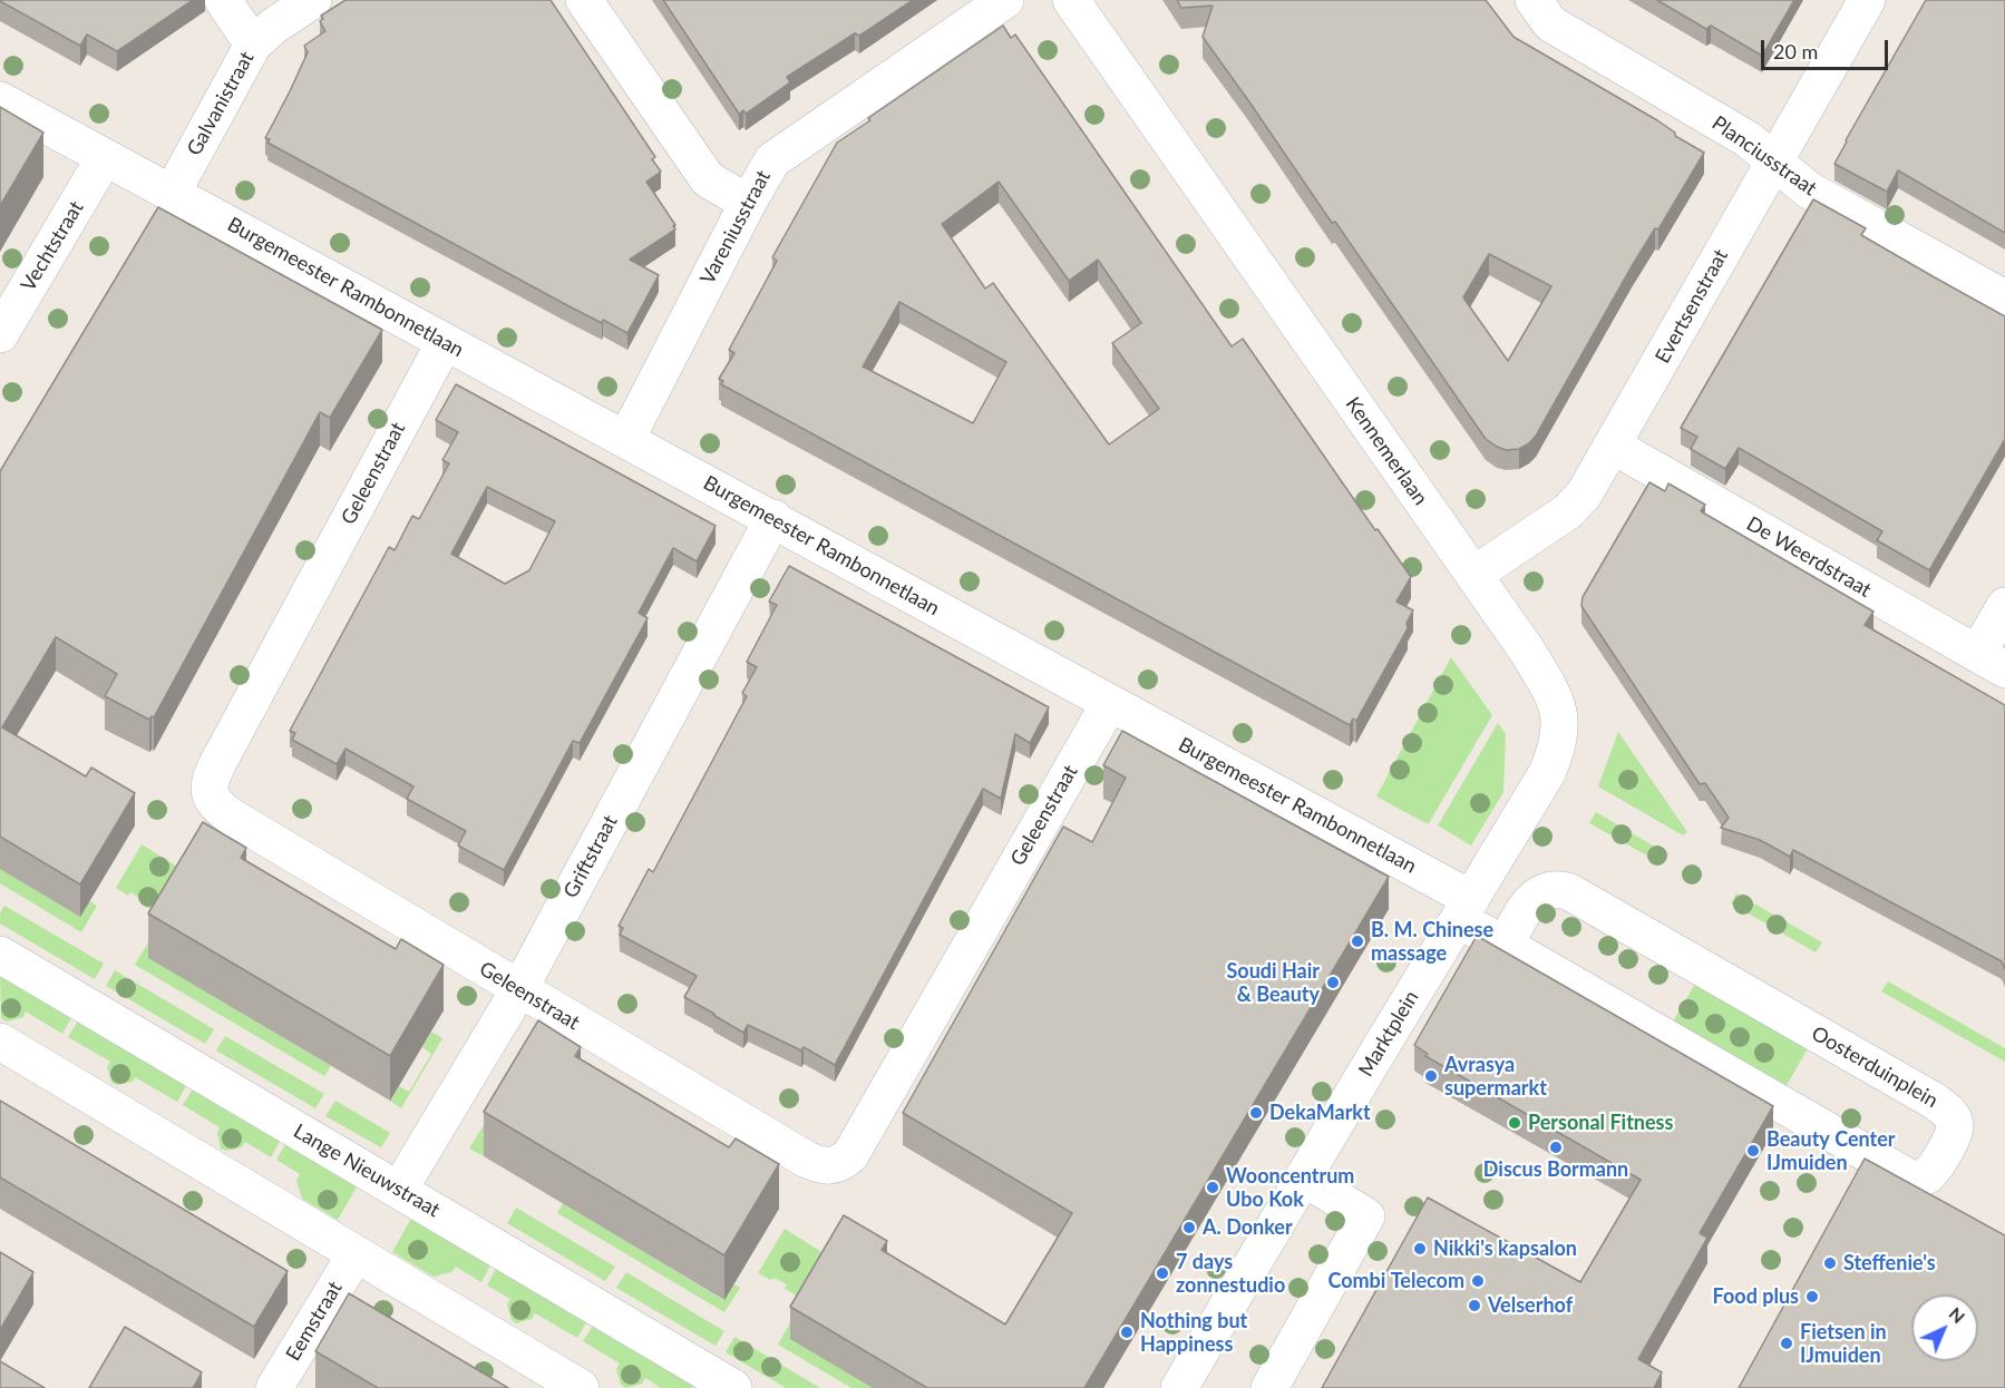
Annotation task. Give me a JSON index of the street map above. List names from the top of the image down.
{
  "streets": {
    "street": [
      "Galvanistraat",
      "Planciusstraat",
      "Vareniusstraat",
      "Vechtstraat",
      "Burgemeester Rambonnetlaan",
      "Evertsenstraat",
      "Kennemerlaan",
      "Geleenstraat",
      "De Weerdstraat",
      "Griftstraat",
      "Marktplein",
      "Oosterduinplein",
      "Lange Nieuwstraat",
      "Eemstraat"
    ]
  },
  "crossings": [
    ["Galvanistraat", "Burgemeester Rambonnetlaan"],
    ["Planciusstraat", "Evertsenstraat"],
    ["Vareniusstraat", "Burgemeester Rambonnetlaan"],
    ["Vechtstraat", "Burgemeester Rambonnetlaan"],
    ["Burgemeester Rambonnetlaan", "Kennemerlaan"],
    ["Burgemeester Rambonnetlaan", "Geleenstraat"],
    ["Burgemeester Rambonnetlaan", "Griftstraat"],
    ["Burgemeester Rambonnetlaan", "Marktplein"],
    ["Burgemeester Rambonnetlaan", "Oosterduinplein"],
    ["Evertsenstraat", "Kennemerlaan"],
    ["Evertsenstraat", "De Weerdstraat"],
    ["Kennemerlaan", "Marktplein"],
    ["Kennemerlaan", "Oosterduinplein"],
    ["Geleenstraat", "Griftstraat"],
    ["Griftstraat", "Lange Nieuwstraat"],
    ["Marktplein", "Oosterduinplein"]
  ],
  "places": [
    "B. M. Chinese massage",
    "Soudi Hair & Beauty",
    "Avrasya supermarkt",
    "DekaMarkt",
    "Personal Fitness",
    "Discus Bormann",
    "Beauty Center IJmuiden",
    "Wooncentrum Ubo Kok",
    "A. Donker",
    "Nikki's kapsalon",
    "Steffenie's",
    "7 days zonnestudio",
    "Combi Telecom",
    "Food plus",
    "Velserhof",
    "Nothing but Happiness",
    "Fietsen in IJmuiden"
  ],
  "scale_bar": "20 m",
  "north": "top right"
}
